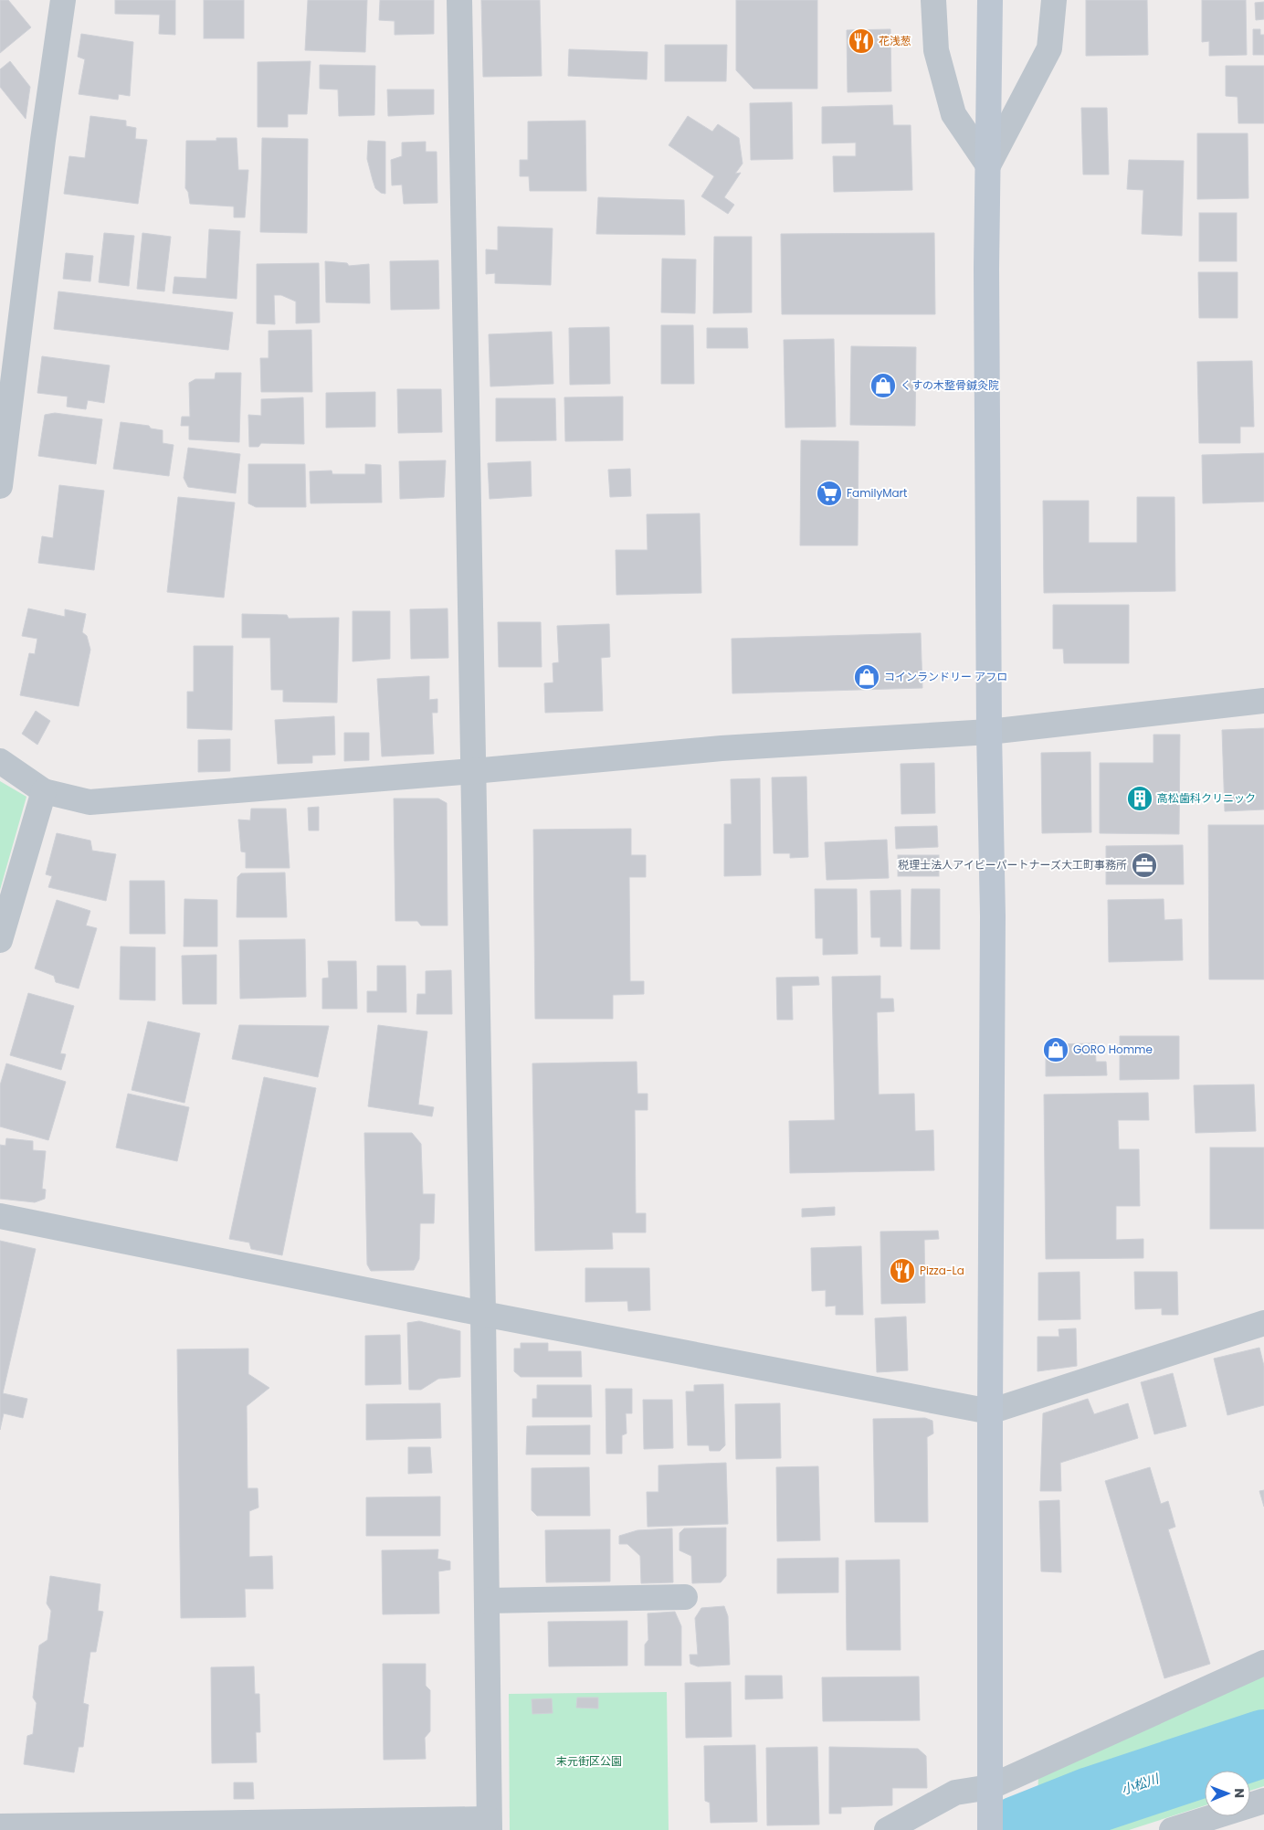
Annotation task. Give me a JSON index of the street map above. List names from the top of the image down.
{
  "water": ["小松川"],
  "parks": ["末元街区公園"],
  "places": {
    "restaurant": ["花浅葱", "Pizza-La"],
    "shop": ["くすの木整骨鍼灸院", "コインランドリー アフロ", "GORO Homme"],
    "supermarket": ["FamilyMart"],
    "building": ["高松歯科クリニック"],
    "office": ["税理士法人アイビーパートナーズ大工町事務所"]
  },
  "north": "right"
}
